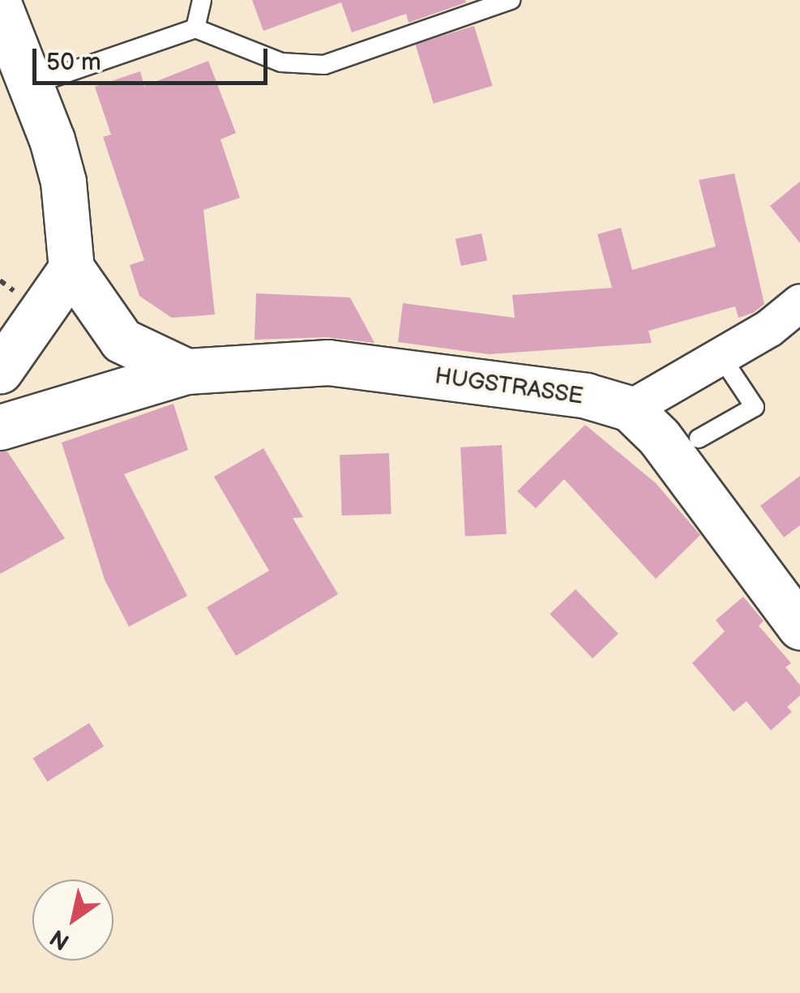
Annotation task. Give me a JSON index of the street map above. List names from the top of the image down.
{
  "streets": {
    "main road": ["HUGSTRASSE"]
  },
  "scale_bar": "50 m",
  "north": "bottom left"
}
